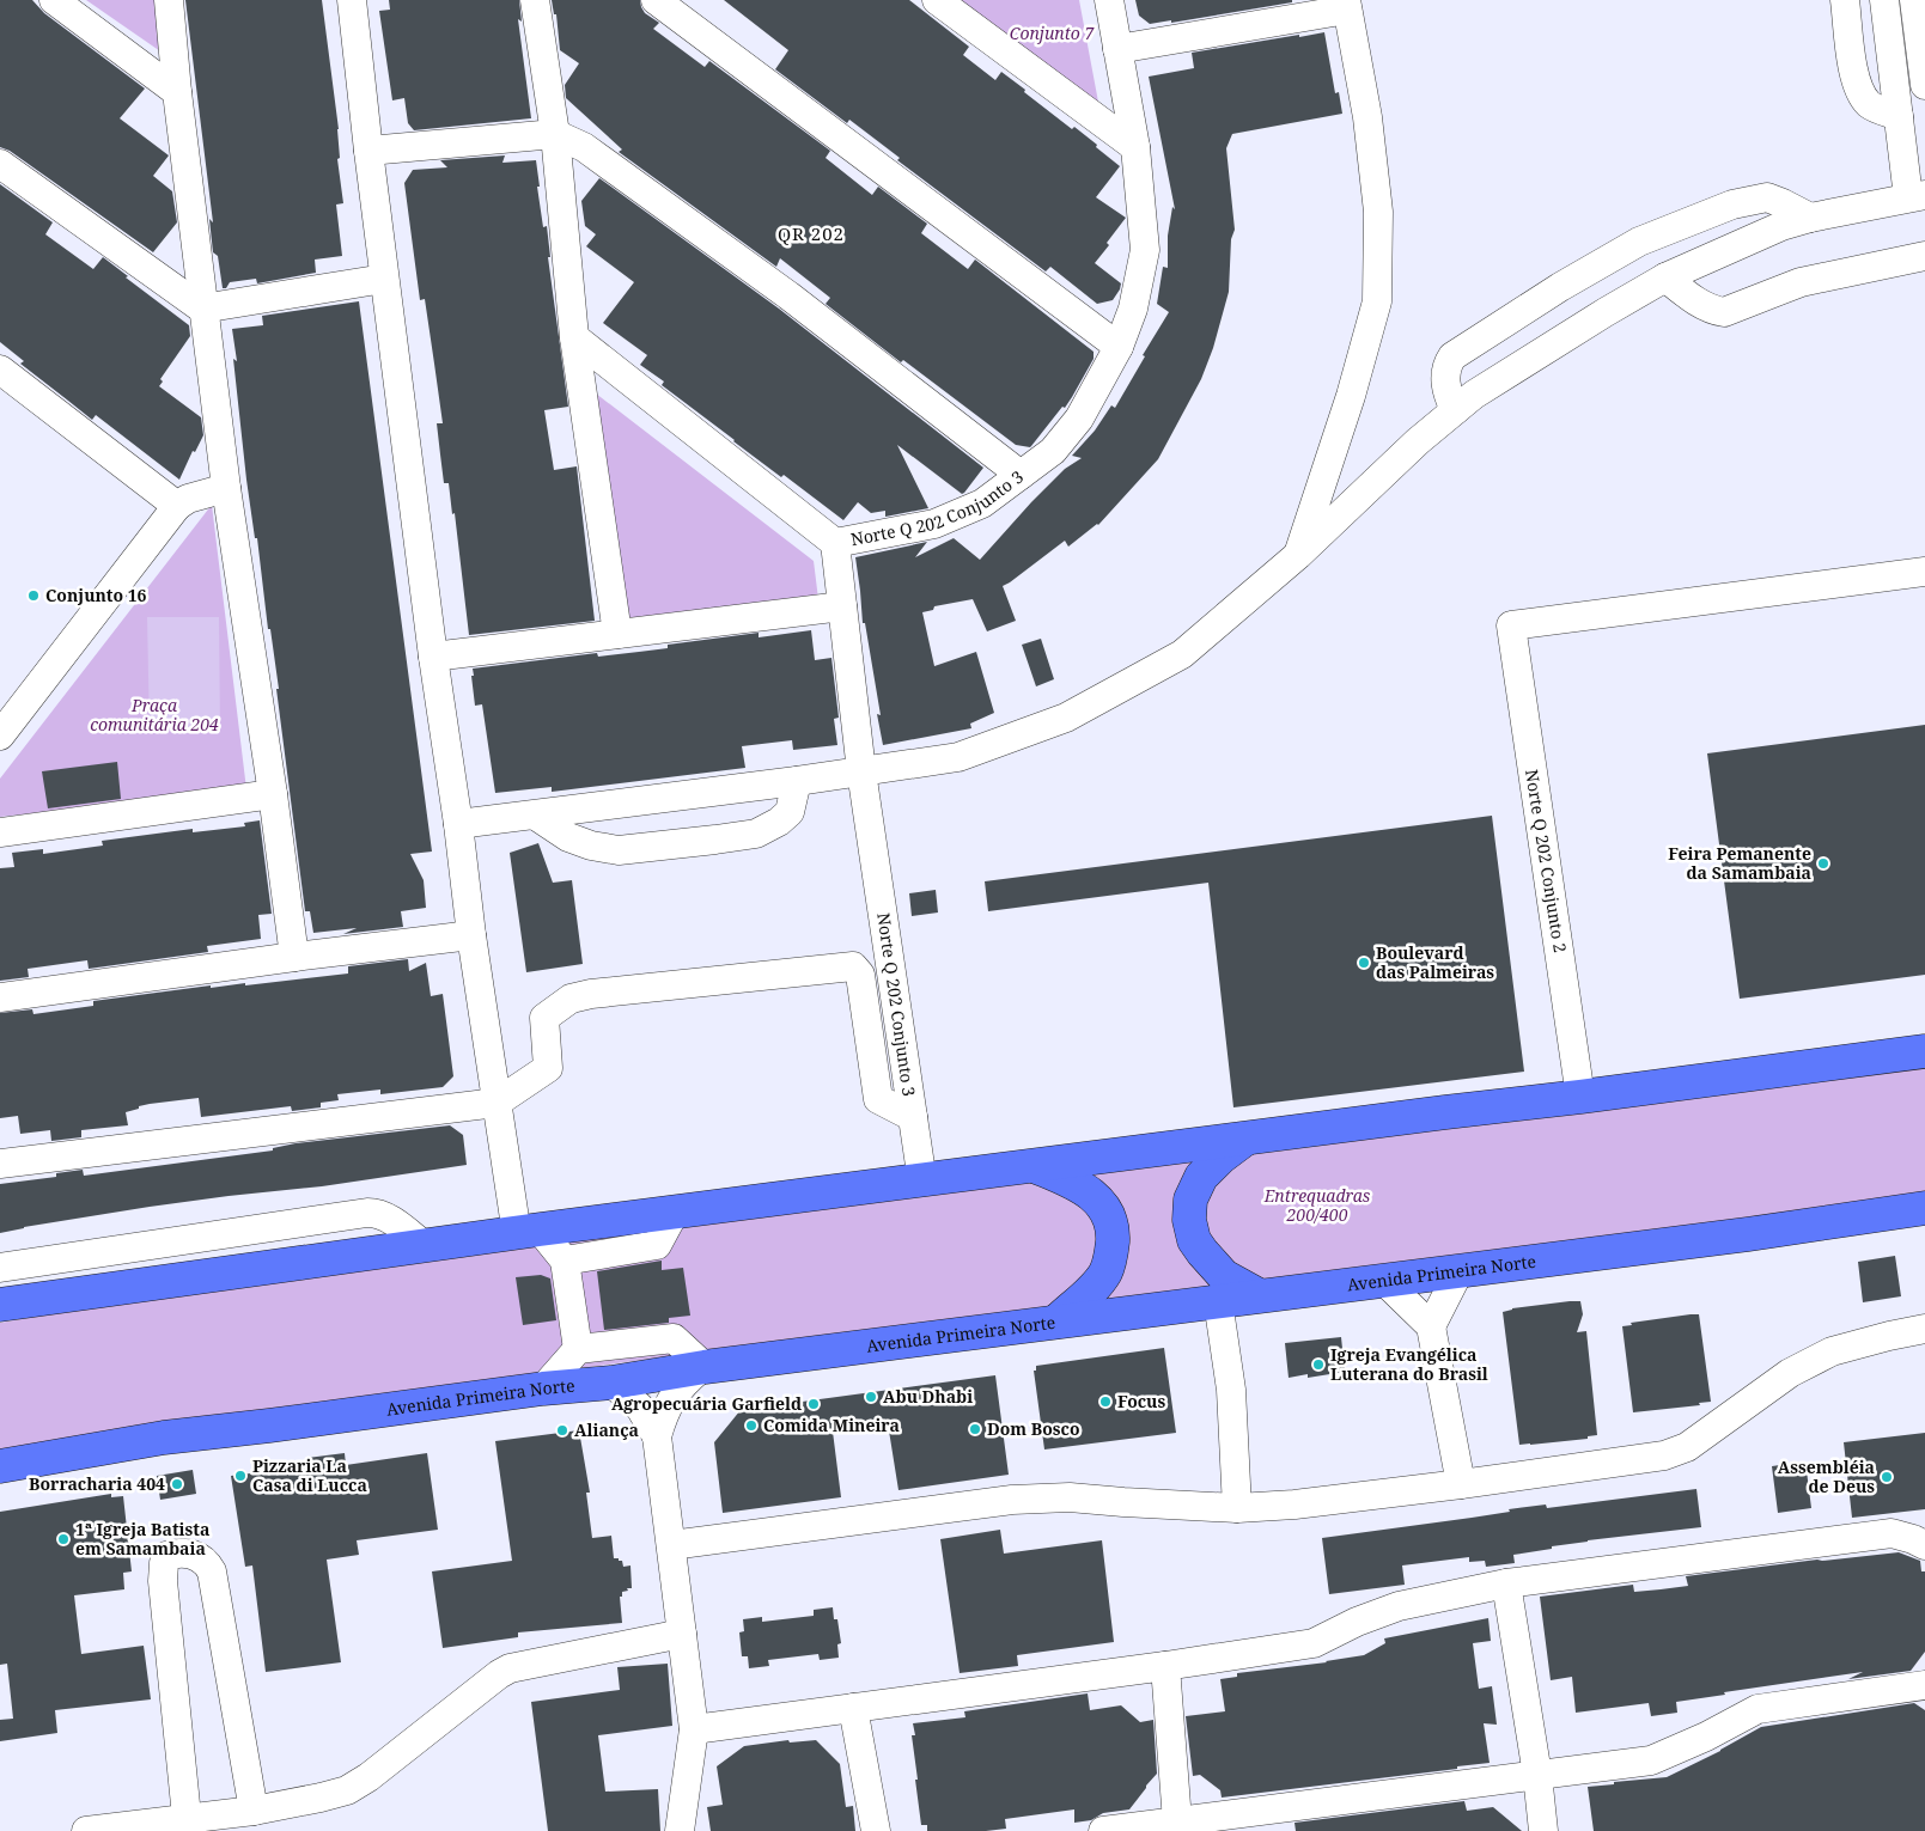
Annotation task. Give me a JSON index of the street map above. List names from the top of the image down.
{
  "streets": {
    "main road": ["Avenida Primeira Norte"],
    "street": ["Norte Q 202 Conjunto 3", "Norte Q 202 Conjunto 2"]
  },
  "districts": ["QR 202"],
  "parks": ["Conjunto 7", "Praça comunitária 204", "Entrequadras 200/400"],
  "places": [
    "Conjunto 16",
    "Feira Pemanente da Samambaia",
    "Boulevard das Palmeiras",
    "Igreja Evangélica Luterana do Brasil",
    "Abu Dhabi",
    "Focus",
    "Agropecuária Garfield",
    "Comida Mineira",
    "Dom Bosco",
    "Aliança",
    "Pizzaria La Casa di Lucca",
    "Assembléia de Deus",
    "Borracharia 404",
    "1ª Igreja Batista em Samambaia"
  ]
}
